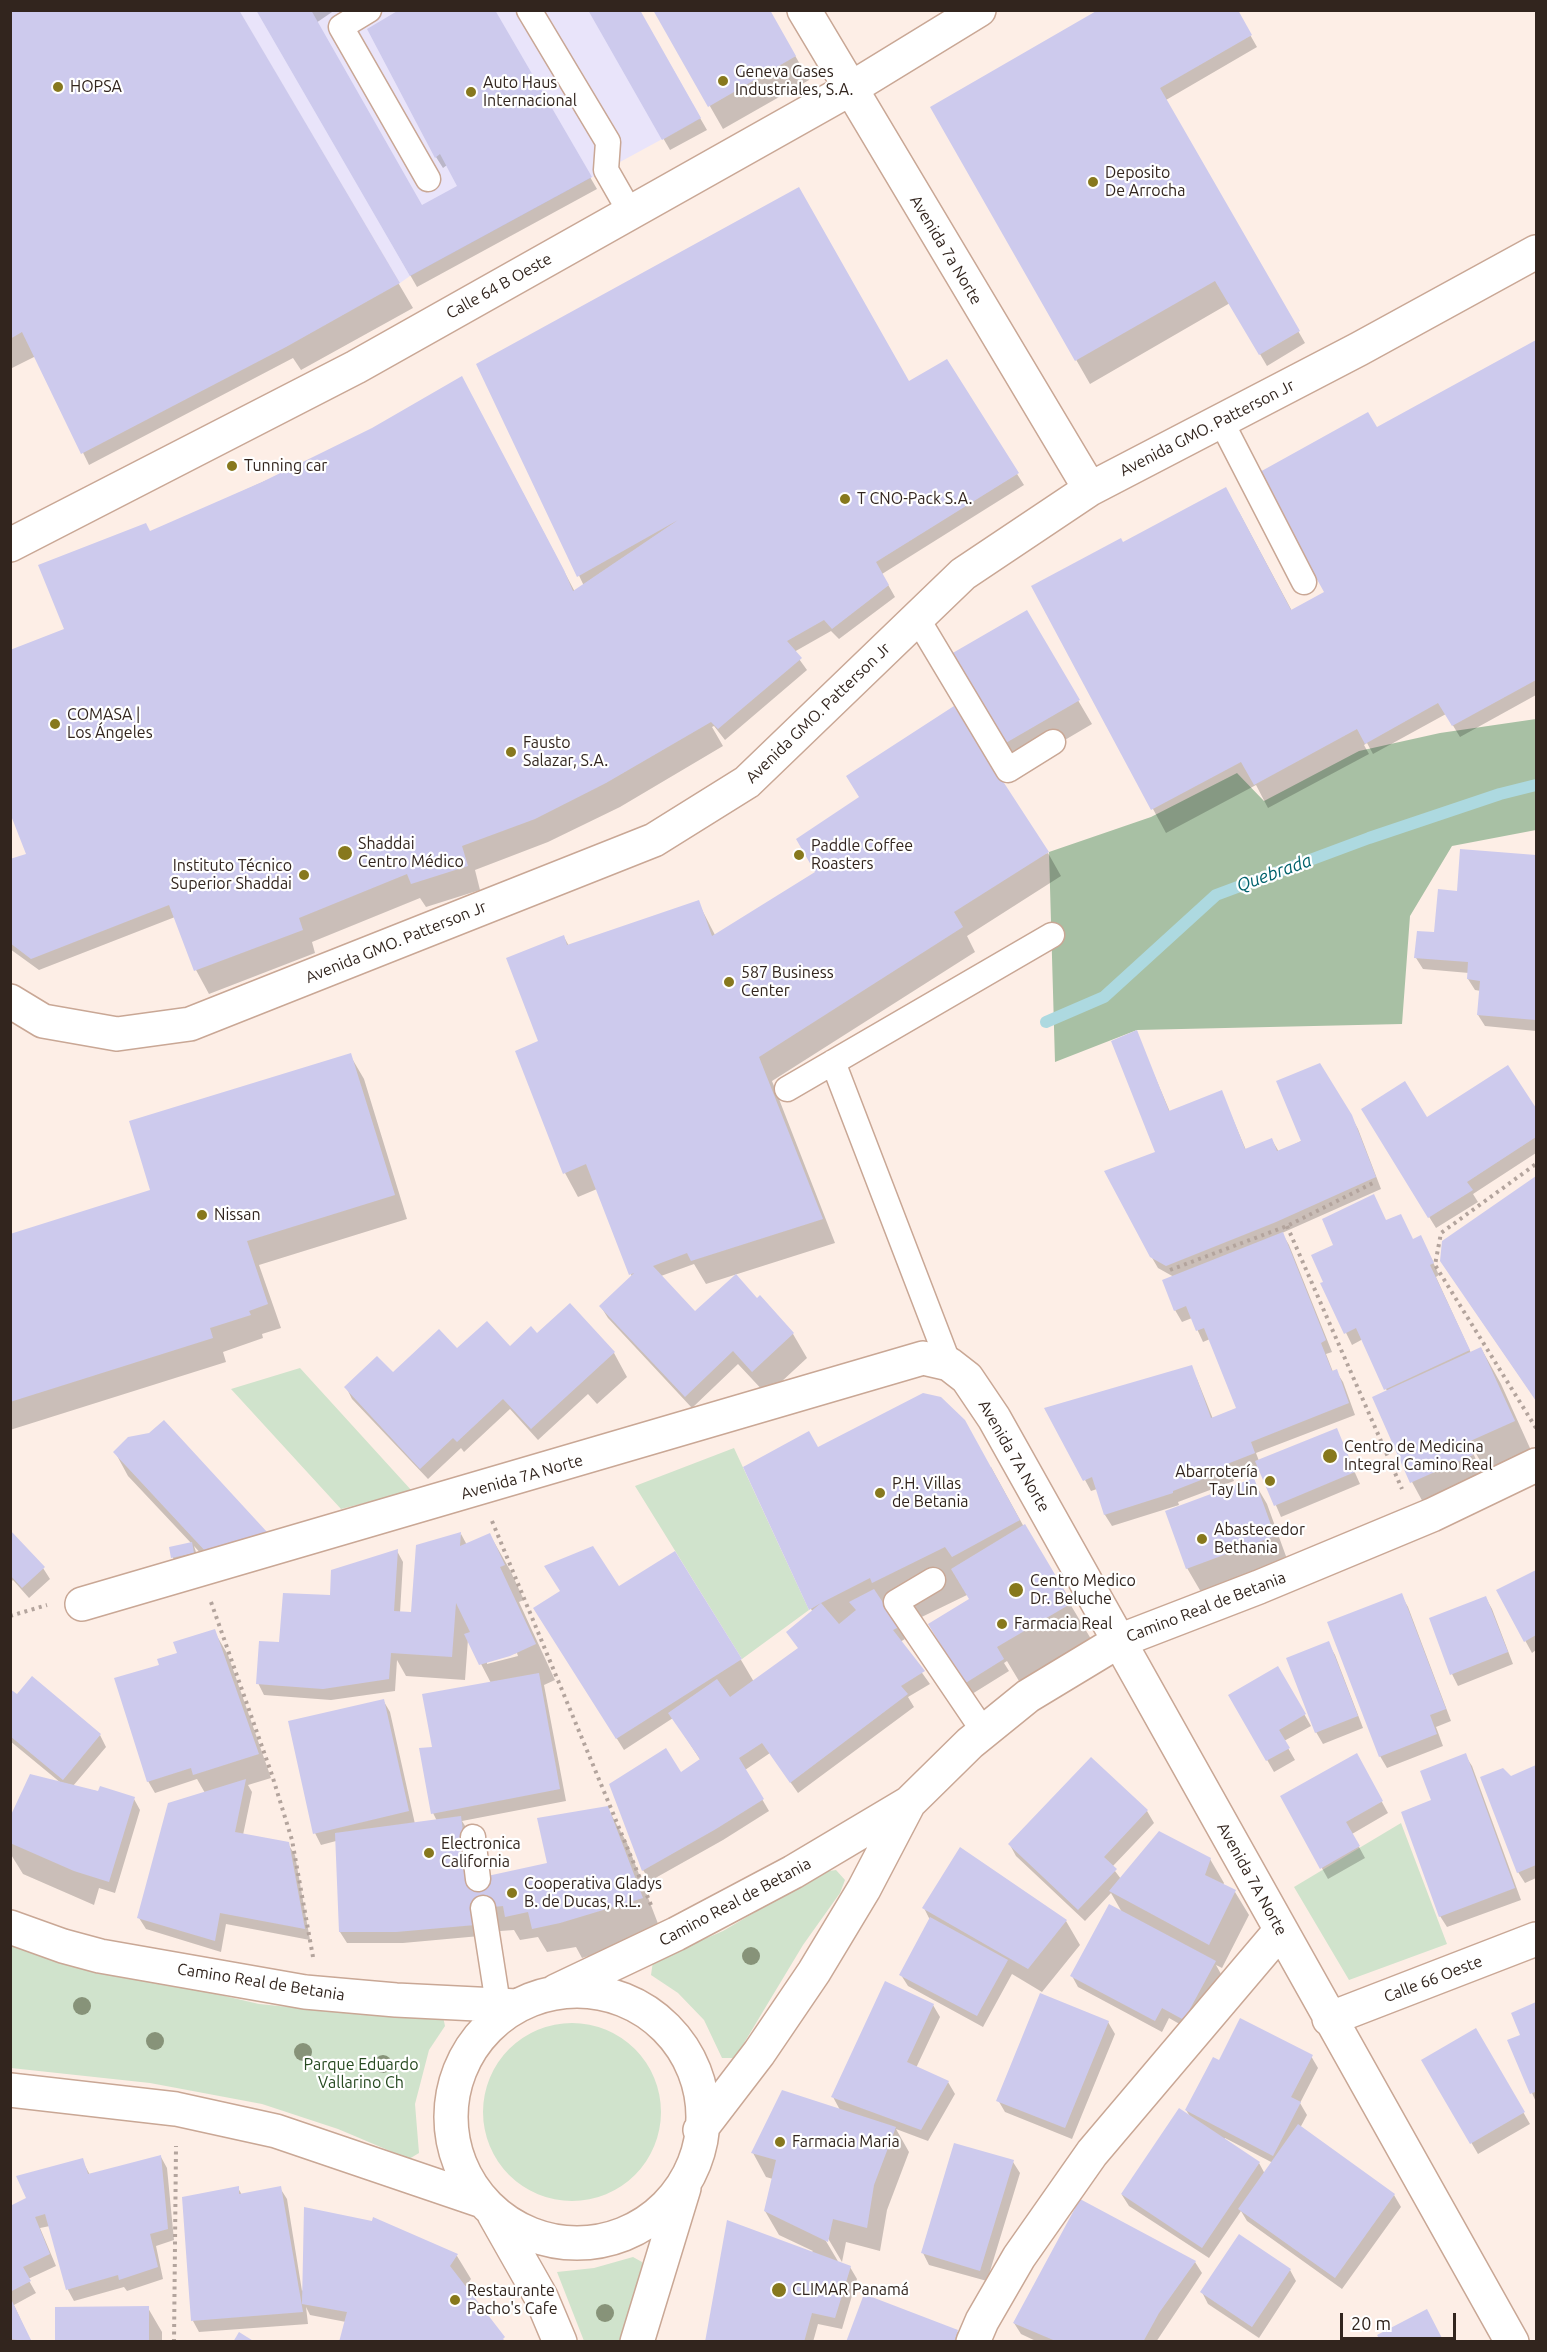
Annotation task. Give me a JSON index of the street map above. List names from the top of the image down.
{
  "streets": {
    "street": [
      "Avenida 7a Norte",
      "Calle 64 B Oeste",
      "Avenida GMO. Patterson Jr",
      "Avenida 7A Norte",
      "Camino Real de Betania",
      "Calle 66 Oeste"
    ]
  },
  "crossings": [
    ["Avenida 7a Norte", "Calle 64 B Oeste"],
    ["Avenida 7a Norte", "Avenida GMO. Patterson Jr"],
    ["Avenida 7A Norte", "Camino Real de Betania"],
    ["Avenida 7A Norte", "Calle 66 Oeste"]
  ],
  "water": ["Quebrada"],
  "parks": ["Parque Eduardo Vallarino Ch"],
  "places": [
    "Geneva Gases Industriales, S.A.",
    "HOPSA",
    "Auto Haus Internacional",
    "Deposito De Arrocha",
    "Tunning car",
    "T CNO-Pack S.A.",
    "COMASA | Los Ángeles",
    "Fausto Salazar, S.A.",
    "Shaddai Centro Médico",
    "Paddle Coffee Roasters",
    "Instituto Técnico Superior Shaddai",
    "587 Business Center",
    "Nissan",
    "Centro de Medicina Integral Camino Real",
    "Abarrotería Tay Lin",
    "P.H. Villas de Betania",
    "Abastecedor Bethania",
    "Centro Medico Dr. Beluche",
    "Farmacia Real",
    "Electronica California",
    "Cooperativa Gladys B. de Ducas, R.L.",
    "Farmacia Maria",
    "CLIMAR Panamá",
    "Restaurante Pacho's Cafe"
  ],
  "scale_bar": "20 m"
}
